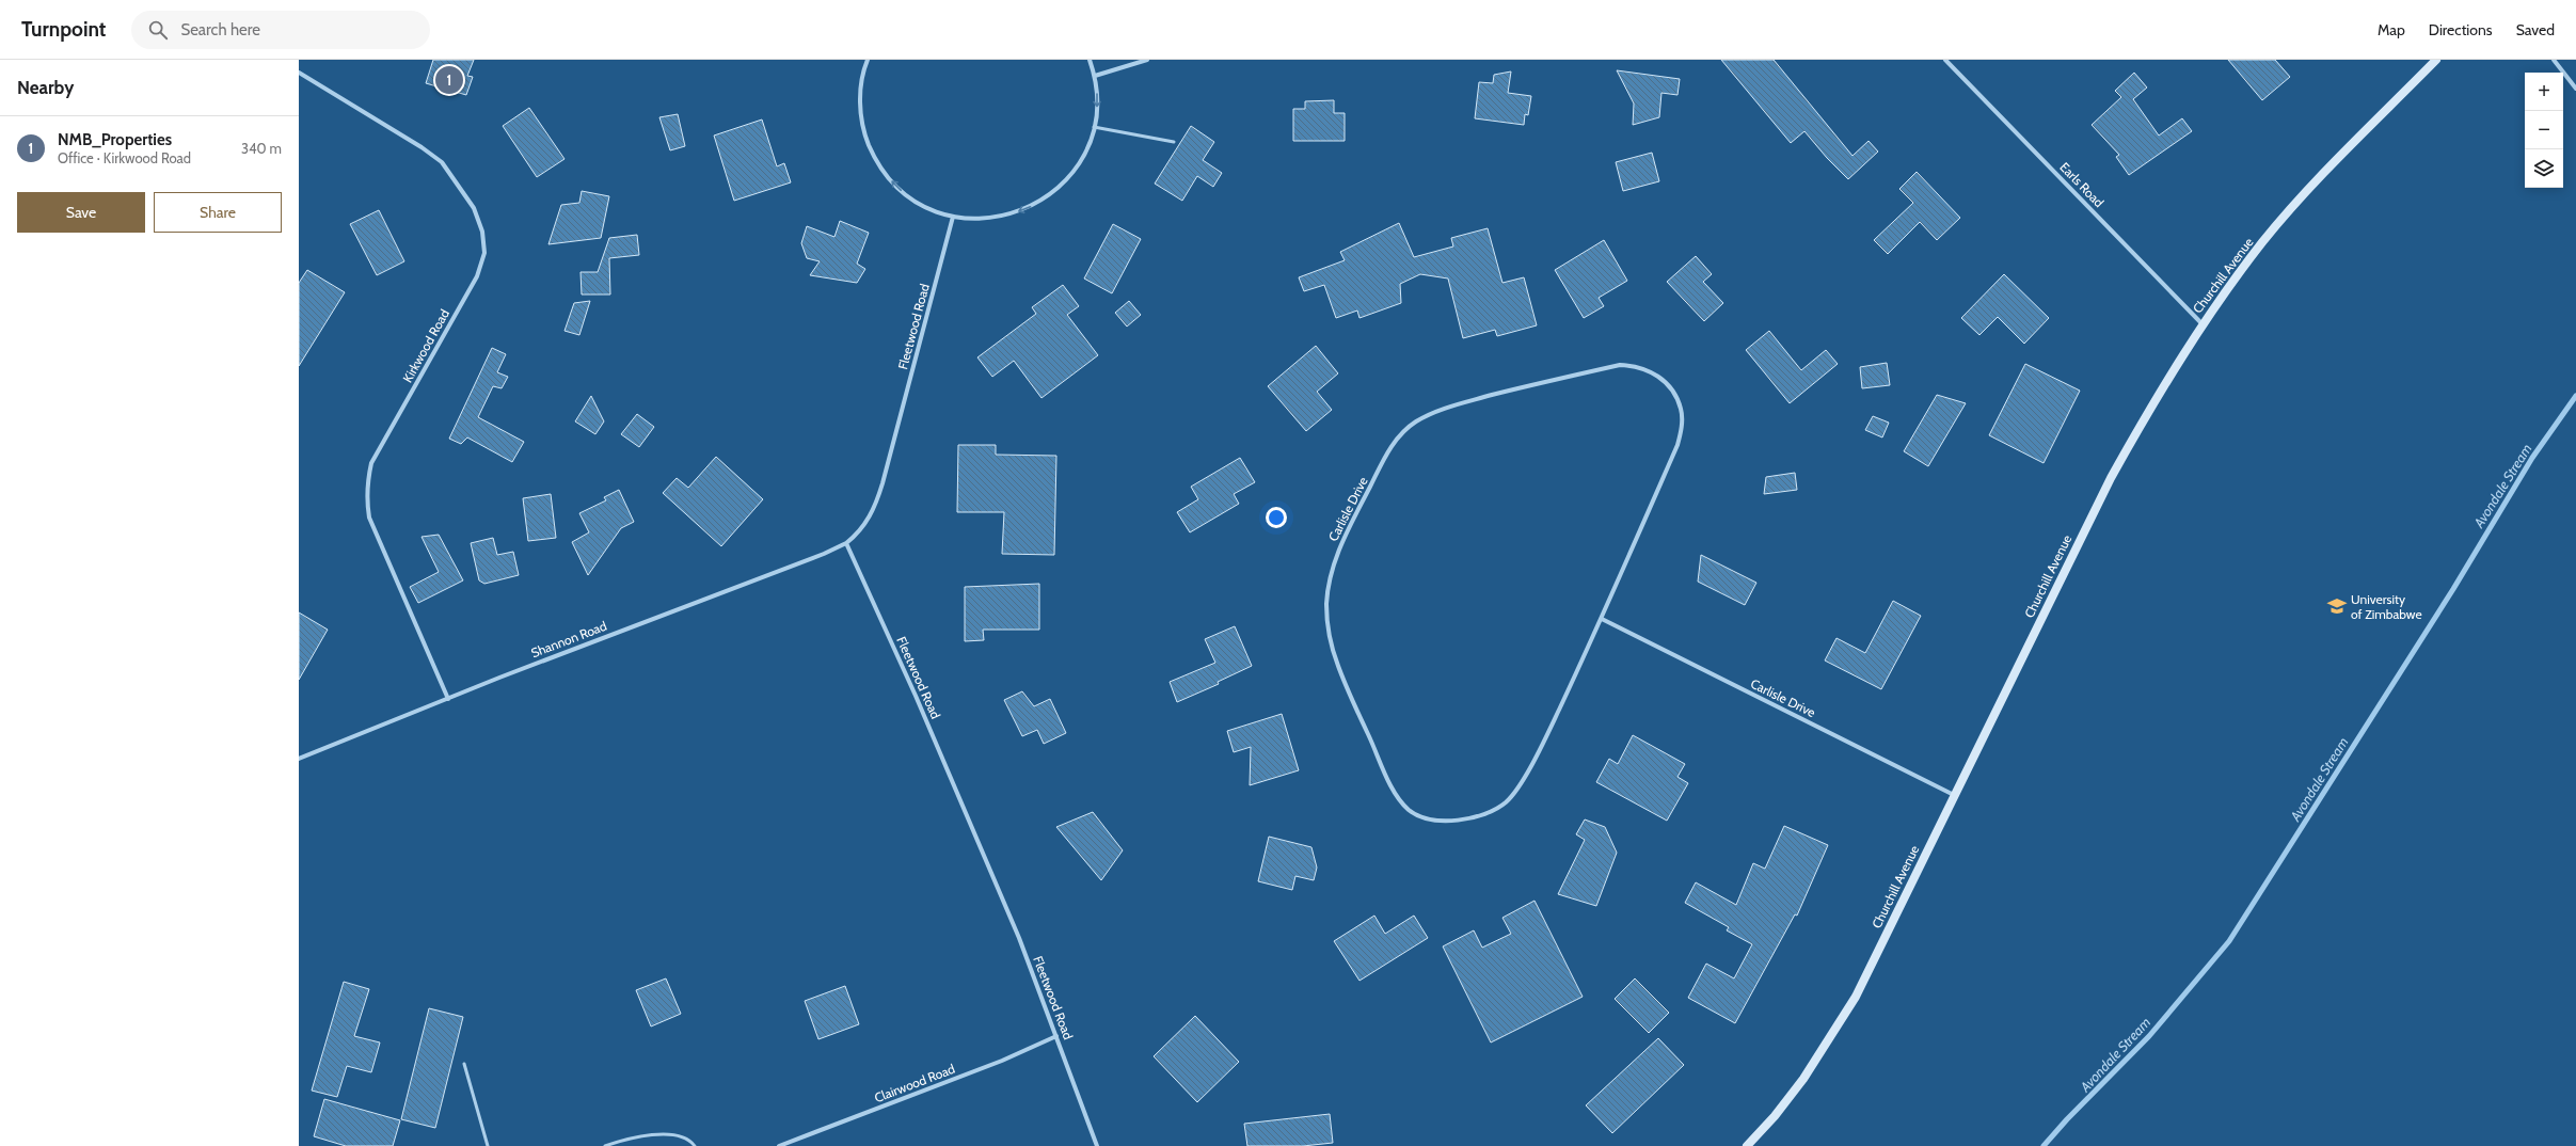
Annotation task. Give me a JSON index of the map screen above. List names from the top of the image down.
{
  "streets": {
    "main road": ["Churchill Avenue"],
    "street": [
      "Earls Road",
      "Fleetwood Road",
      "Kirkwood Road",
      "Carlisle Drive",
      "Shannon Road",
      "Clairwood Road"
    ]
  },
  "crossings": [
    ["Earls Road", "Churchill Avenue"],
    ["Churchill Avenue", "Carlisle Drive"],
    ["Fleetwood Road", "Shannon Road"],
    ["Fleetwood Road", "Clairwood Road"],
    ["Kirkwood Road", "Shannon Road"]
  ],
  "water": ["Avondale Stream"],
  "places": {
    "school or university": ["University of Zimbabwe"]
  },
  "page": {
    "header": "Turnpoint",
    "search": "Search here",
    "nav": ["Map", "Directions", "Saved"],
    "heading": "Nearby",
    "pins": "1",
    "map_buttons": ["+", "−"],
    "list": [
      {
        "mark": "1",
        "name": "NMB_Properties",
        "note": "Office · Kirkwood Road",
        "value": "340 m"
      }
    ],
    "buttons": ["Save", "Share"]
  }
}
